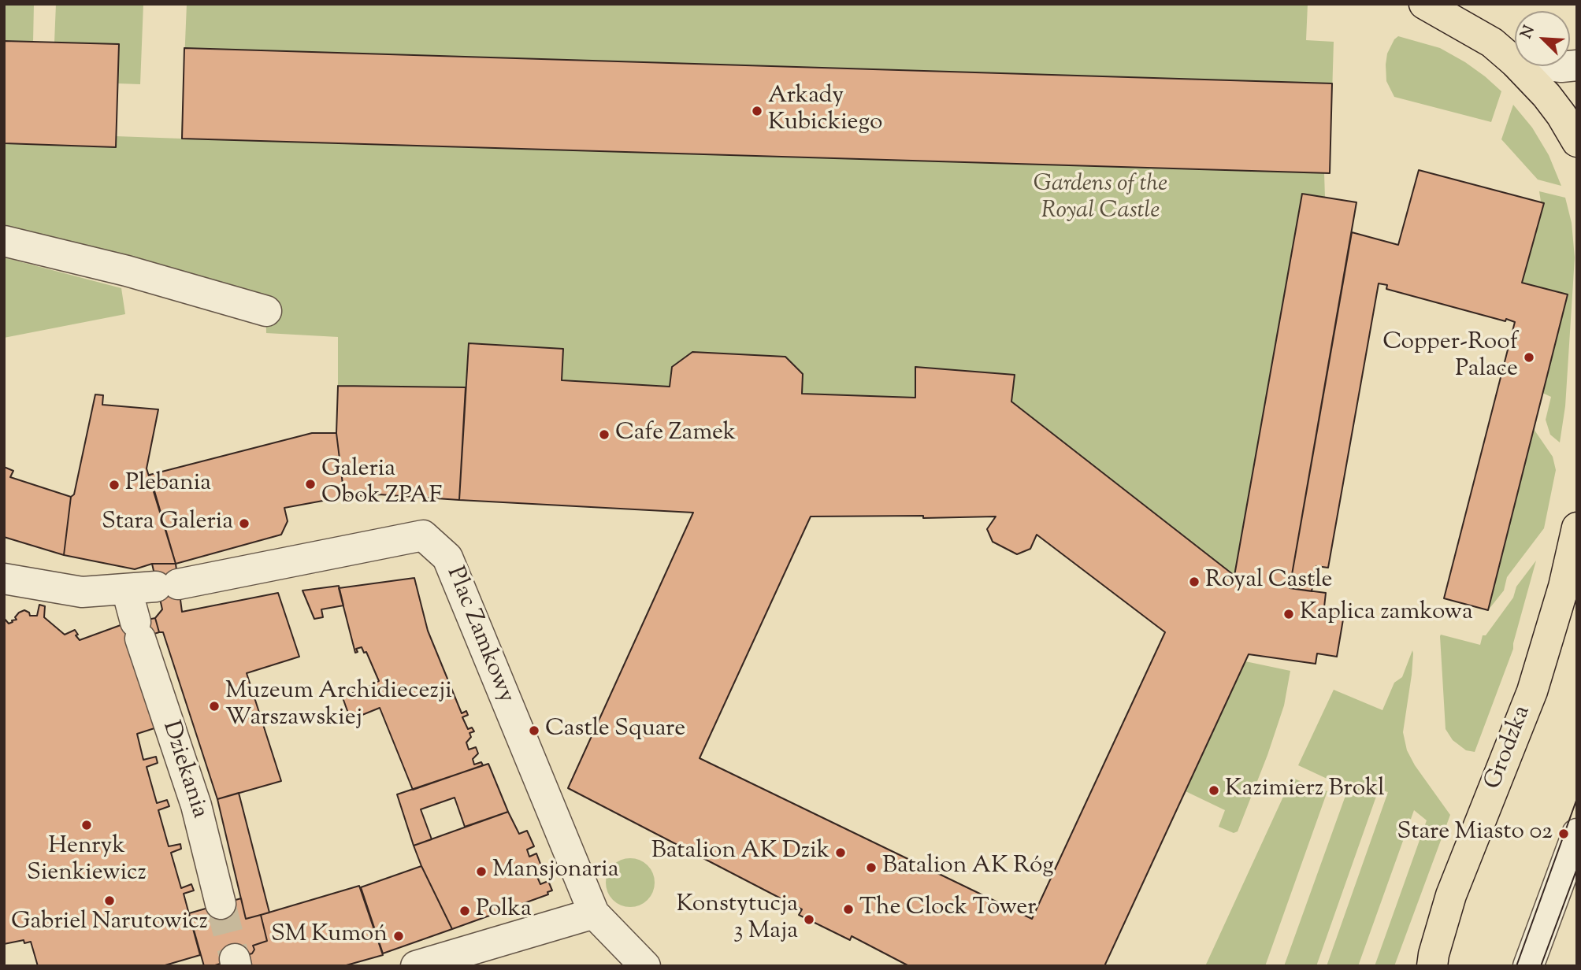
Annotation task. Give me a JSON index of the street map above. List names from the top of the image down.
{
  "streets": {
    "main road": ["Grodzka"],
    "street": ["Plac Zamkowy", "Dziekania"]
  },
  "crossings": [
    ["Plac Zamkowy", "Dziekania"]
  ],
  "parks": ["Gardens of the Royal Castle"],
  "places": [
    "Arkady Kubickiego",
    "Copper-Roof Palace",
    "Cafe Zamek",
    "Galeria Obok ZPAF",
    "Plebania",
    "Stara Galeria",
    "Royal Castle",
    "Kaplica zamkowa",
    "Muzeum Archidiecezji Warszawskiej",
    "Castle Square",
    "Kazimierz Brokl",
    "Henryk Sienkiewicz",
    "Stare Miasto 02",
    "Batalion AK Dzik",
    "Batalion AK Róg",
    "Mansjonaria",
    "Gabriel Narutowicz",
    "The Clock Tower",
    "Polka",
    "Konstytucja 3 Maja",
    "SM Kumoń"
  ],
  "north": "top left"
}
